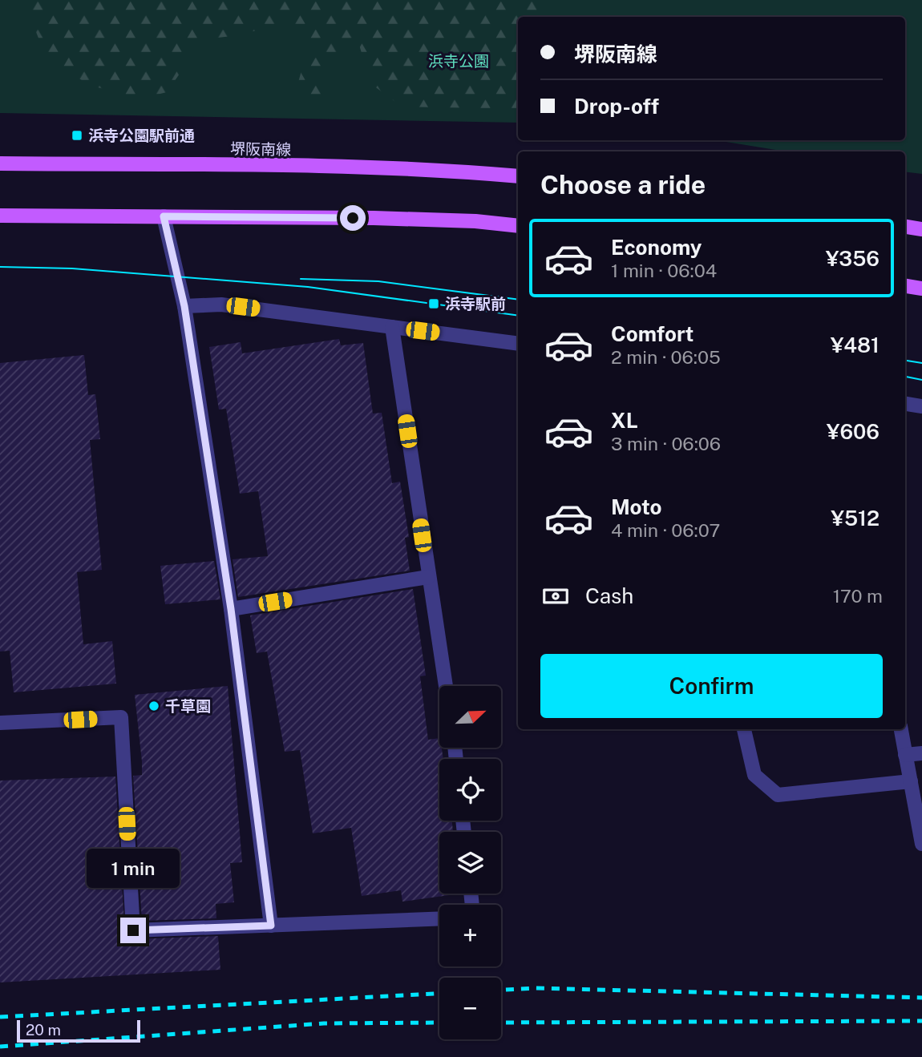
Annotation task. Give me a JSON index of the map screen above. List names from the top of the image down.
{
  "streets": {
    "main road": ["堺阪南線"]
  },
  "parks": ["浜寺公園"],
  "places": {
    "transit": ["浜寺公園駅前通", "浜寺駅前"],
    "other": ["千草園"]
  },
  "scale_bar": "20 m",
  "north": "top right",
  "page": {
    "banner": ["堺阪南線", "Drop-off"],
    "heading": "Choose a ride",
    "list": [
      {
        "name": "Economy",
        "note": "1 min · 06:04",
        "value": "¥356"
      },
      {
        "name": "Comfort",
        "note": "2 min · 06:05",
        "value": "¥481"
      },
      {
        "name": "XL",
        "note": "3 min · 06:06",
        "value": "¥606"
      },
      {
        "name": "Moto",
        "note": "4 min · 06:07",
        "value": "¥512"
      }
    ],
    "pay": ["Cash", "170 m"],
    "buttons": "Confirm",
    "map_buttons": ["+", "−"],
    "bubble": "1 min",
    "scale": "20 m"
  }
}
